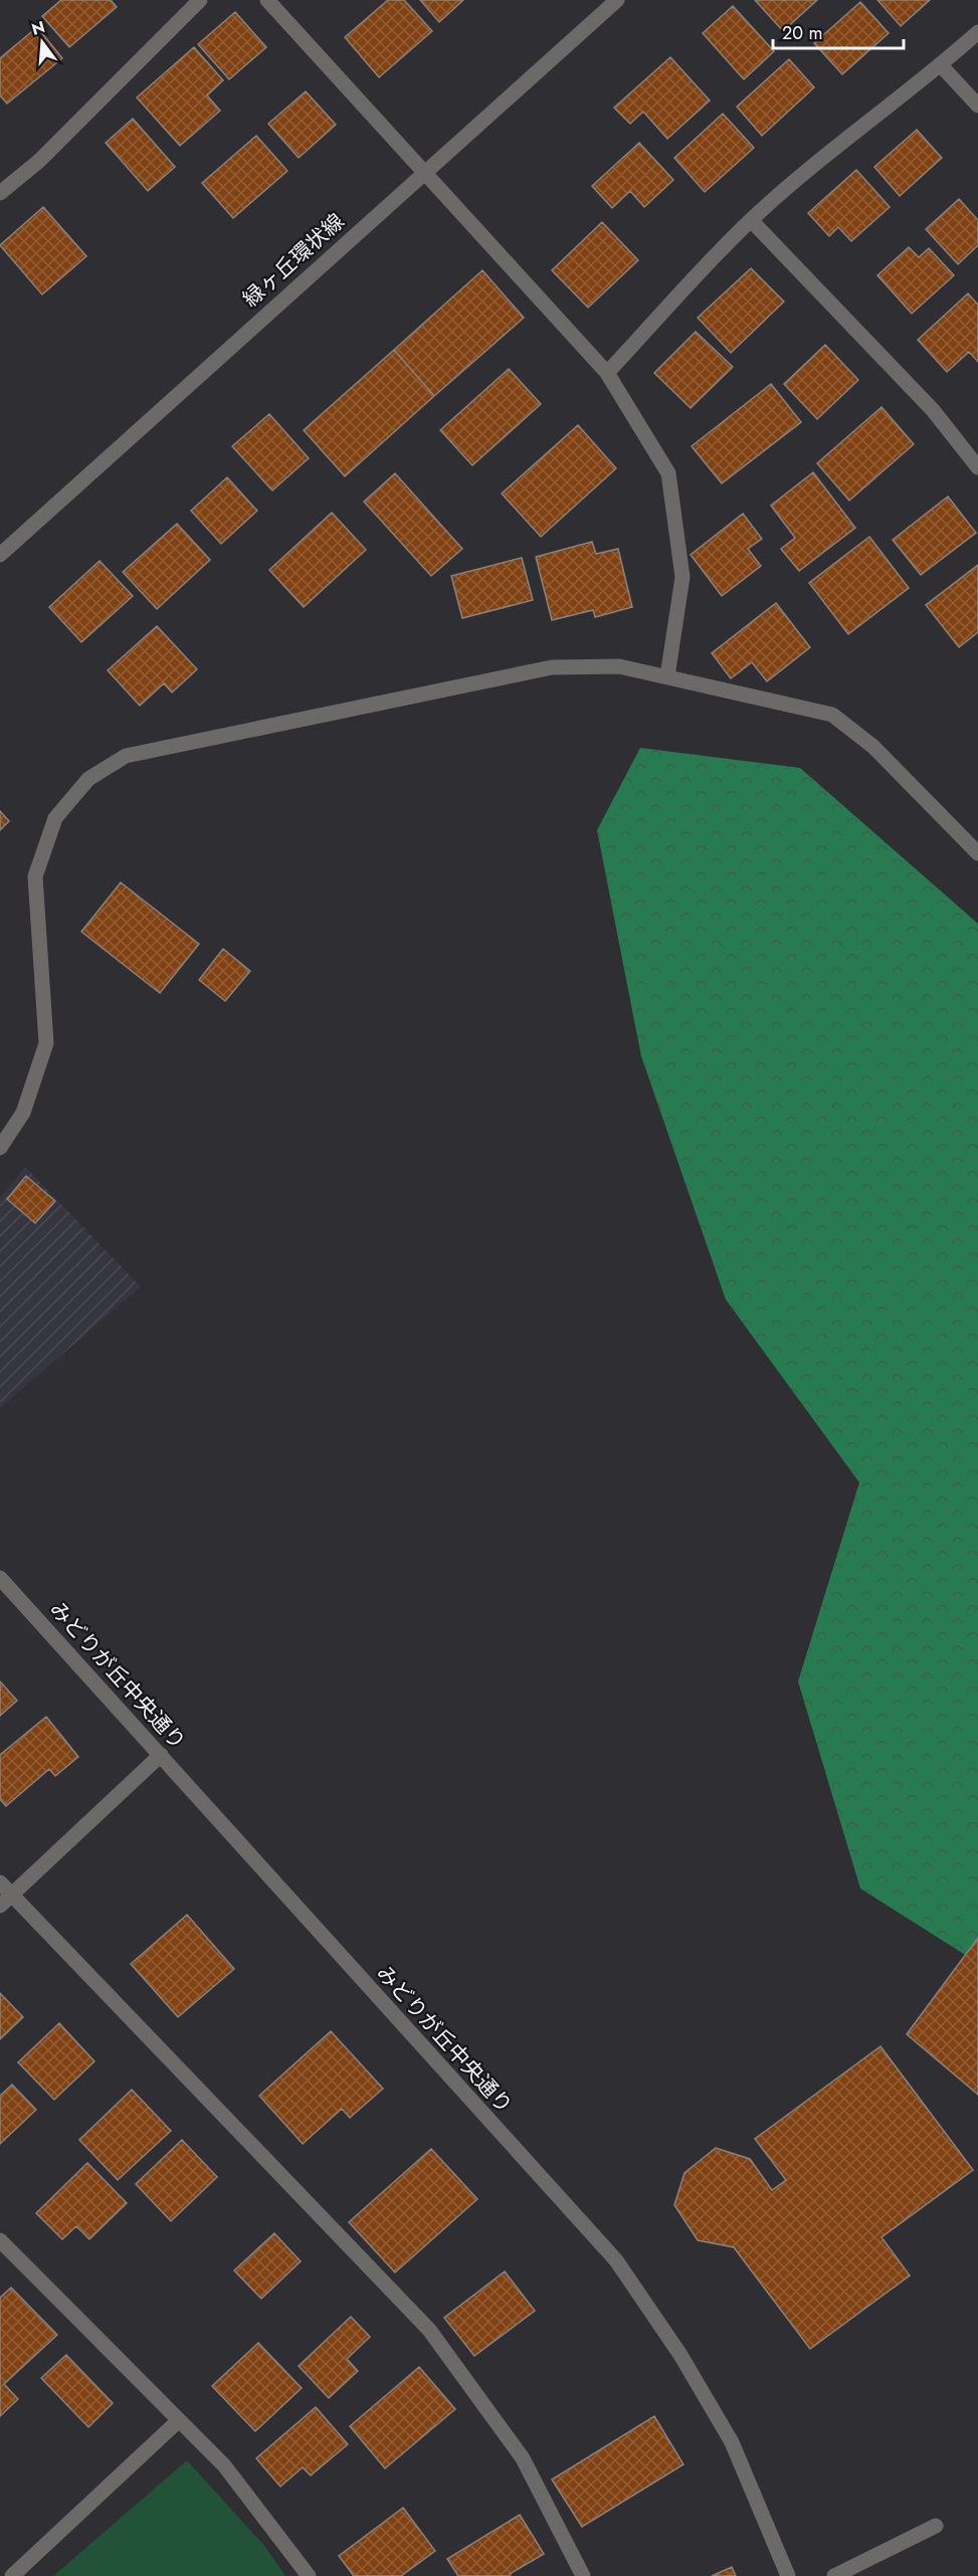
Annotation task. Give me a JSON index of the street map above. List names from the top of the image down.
{
  "streets": {
    "street": ["緑ヶ丘環状線", "みどりが丘中央通り"]
  },
  "scale_bar": "20 m",
  "north": "top"
}
